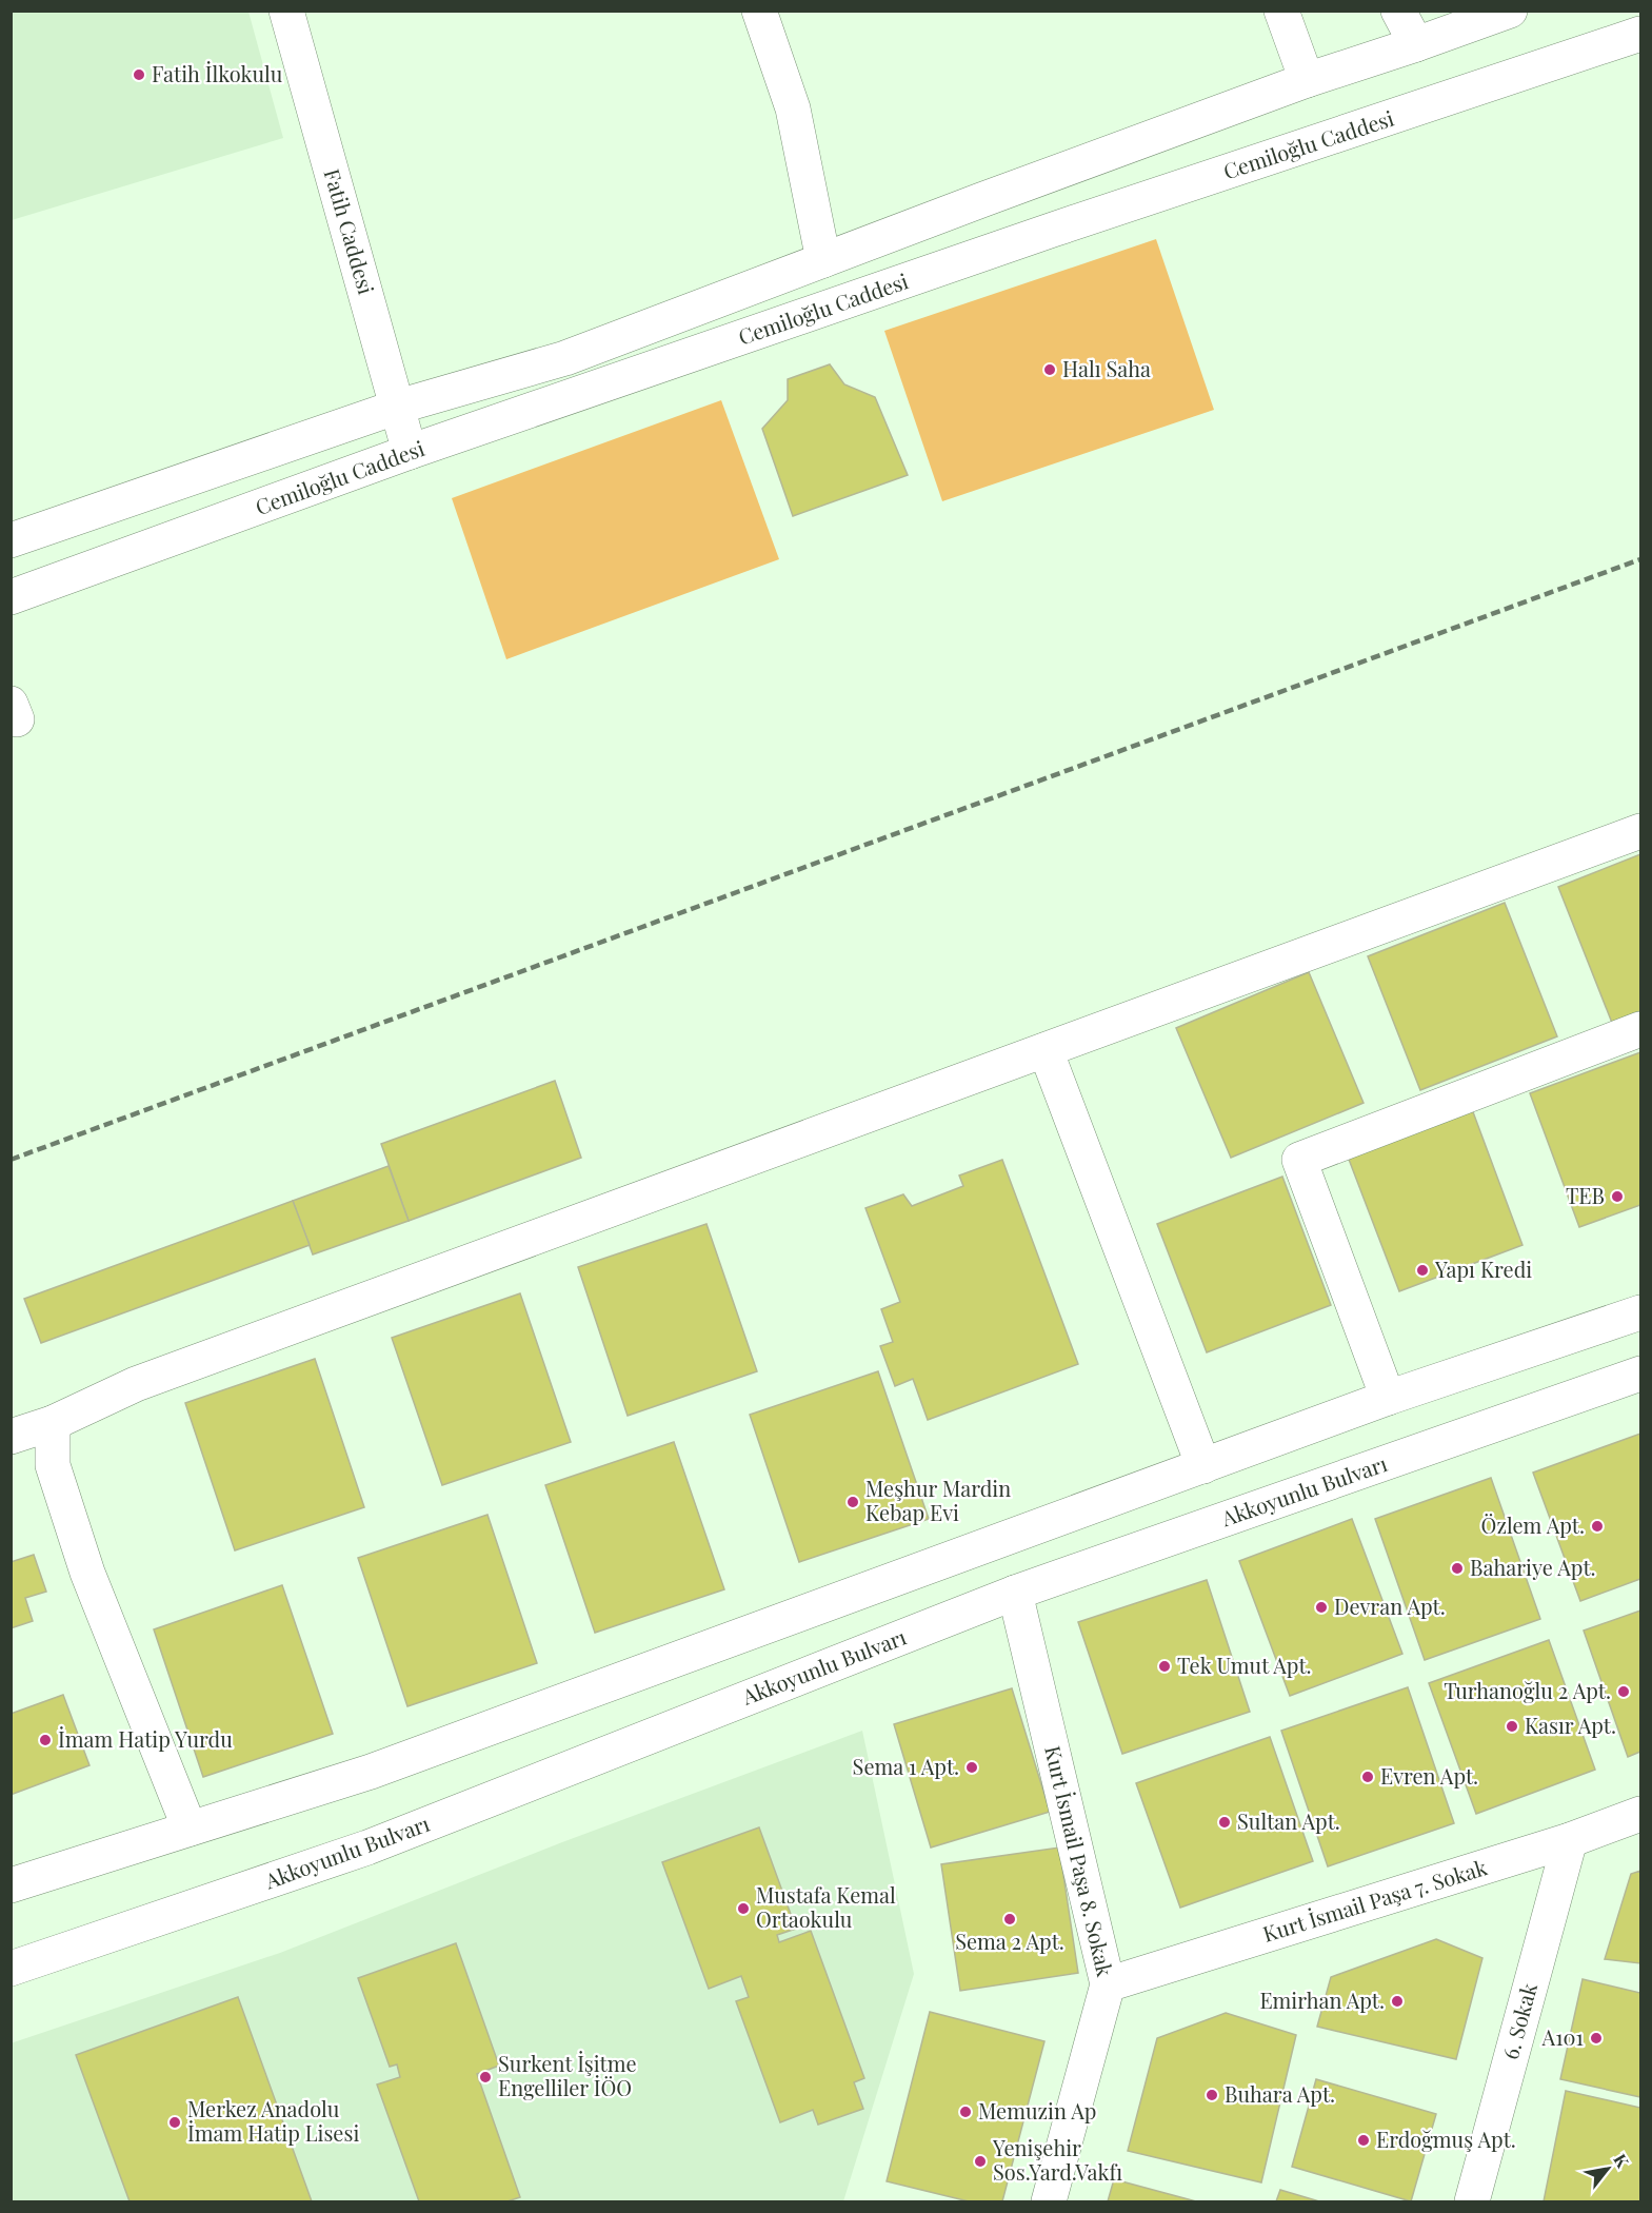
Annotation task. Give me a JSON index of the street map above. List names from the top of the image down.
{
  "streets": {
    "main road": [
      "Cemiloğlu Caddesi",
      "Fatih Caddesi",
      "Akkoyunlu Bulvarı",
      "Kurt İsmail Paşa 8. Sokak",
      "Kurt İsmail Paşa 7. Sokak",
      "6. Sokak"
    ]
  },
  "crossings": [
    ["Cemiloğlu Caddesi", "Fatih Caddesi"],
    ["Akkoyunlu Bulvarı", "Kurt İsmail Paşa 8. Sokak"],
    ["Kurt İsmail Paşa 8. Sokak", "Kurt İsmail Paşa 7. Sokak"],
    ["Kurt İsmail Paşa 7. Sokak", "6. Sokak"]
  ],
  "places": [
    "Fatih İlkokulu",
    "Halı Saha",
    "TEB",
    "Yapı Kredi",
    "Meşhur Mardin Kebap Evi",
    "Özlem Apt.",
    "Bahariye Apt.",
    "Devran Apt.",
    "Tek Umut Apt.",
    "Turhanoğlu 2 Apt.",
    "Kasır Apt.",
    "İmam Hatip Yurdu",
    "Sema 1 Apt.",
    "Evren Apt.",
    "Sultan Apt.",
    "Mustafa Kemal Ortaokulu",
    "Sema 2 Apt.",
    "Emirhan Apt.",
    "A101",
    "Surkent İşitme Engelliler İÖO",
    "Buhara Apt.",
    "Memuzin Ap",
    "Merkez Anadolu İmam Hatip Lisesi",
    "Erdoğmuş Apt.",
    "Yenişehir Sos.Yard.Vakfı"
  ],
  "north": "top right"
}
